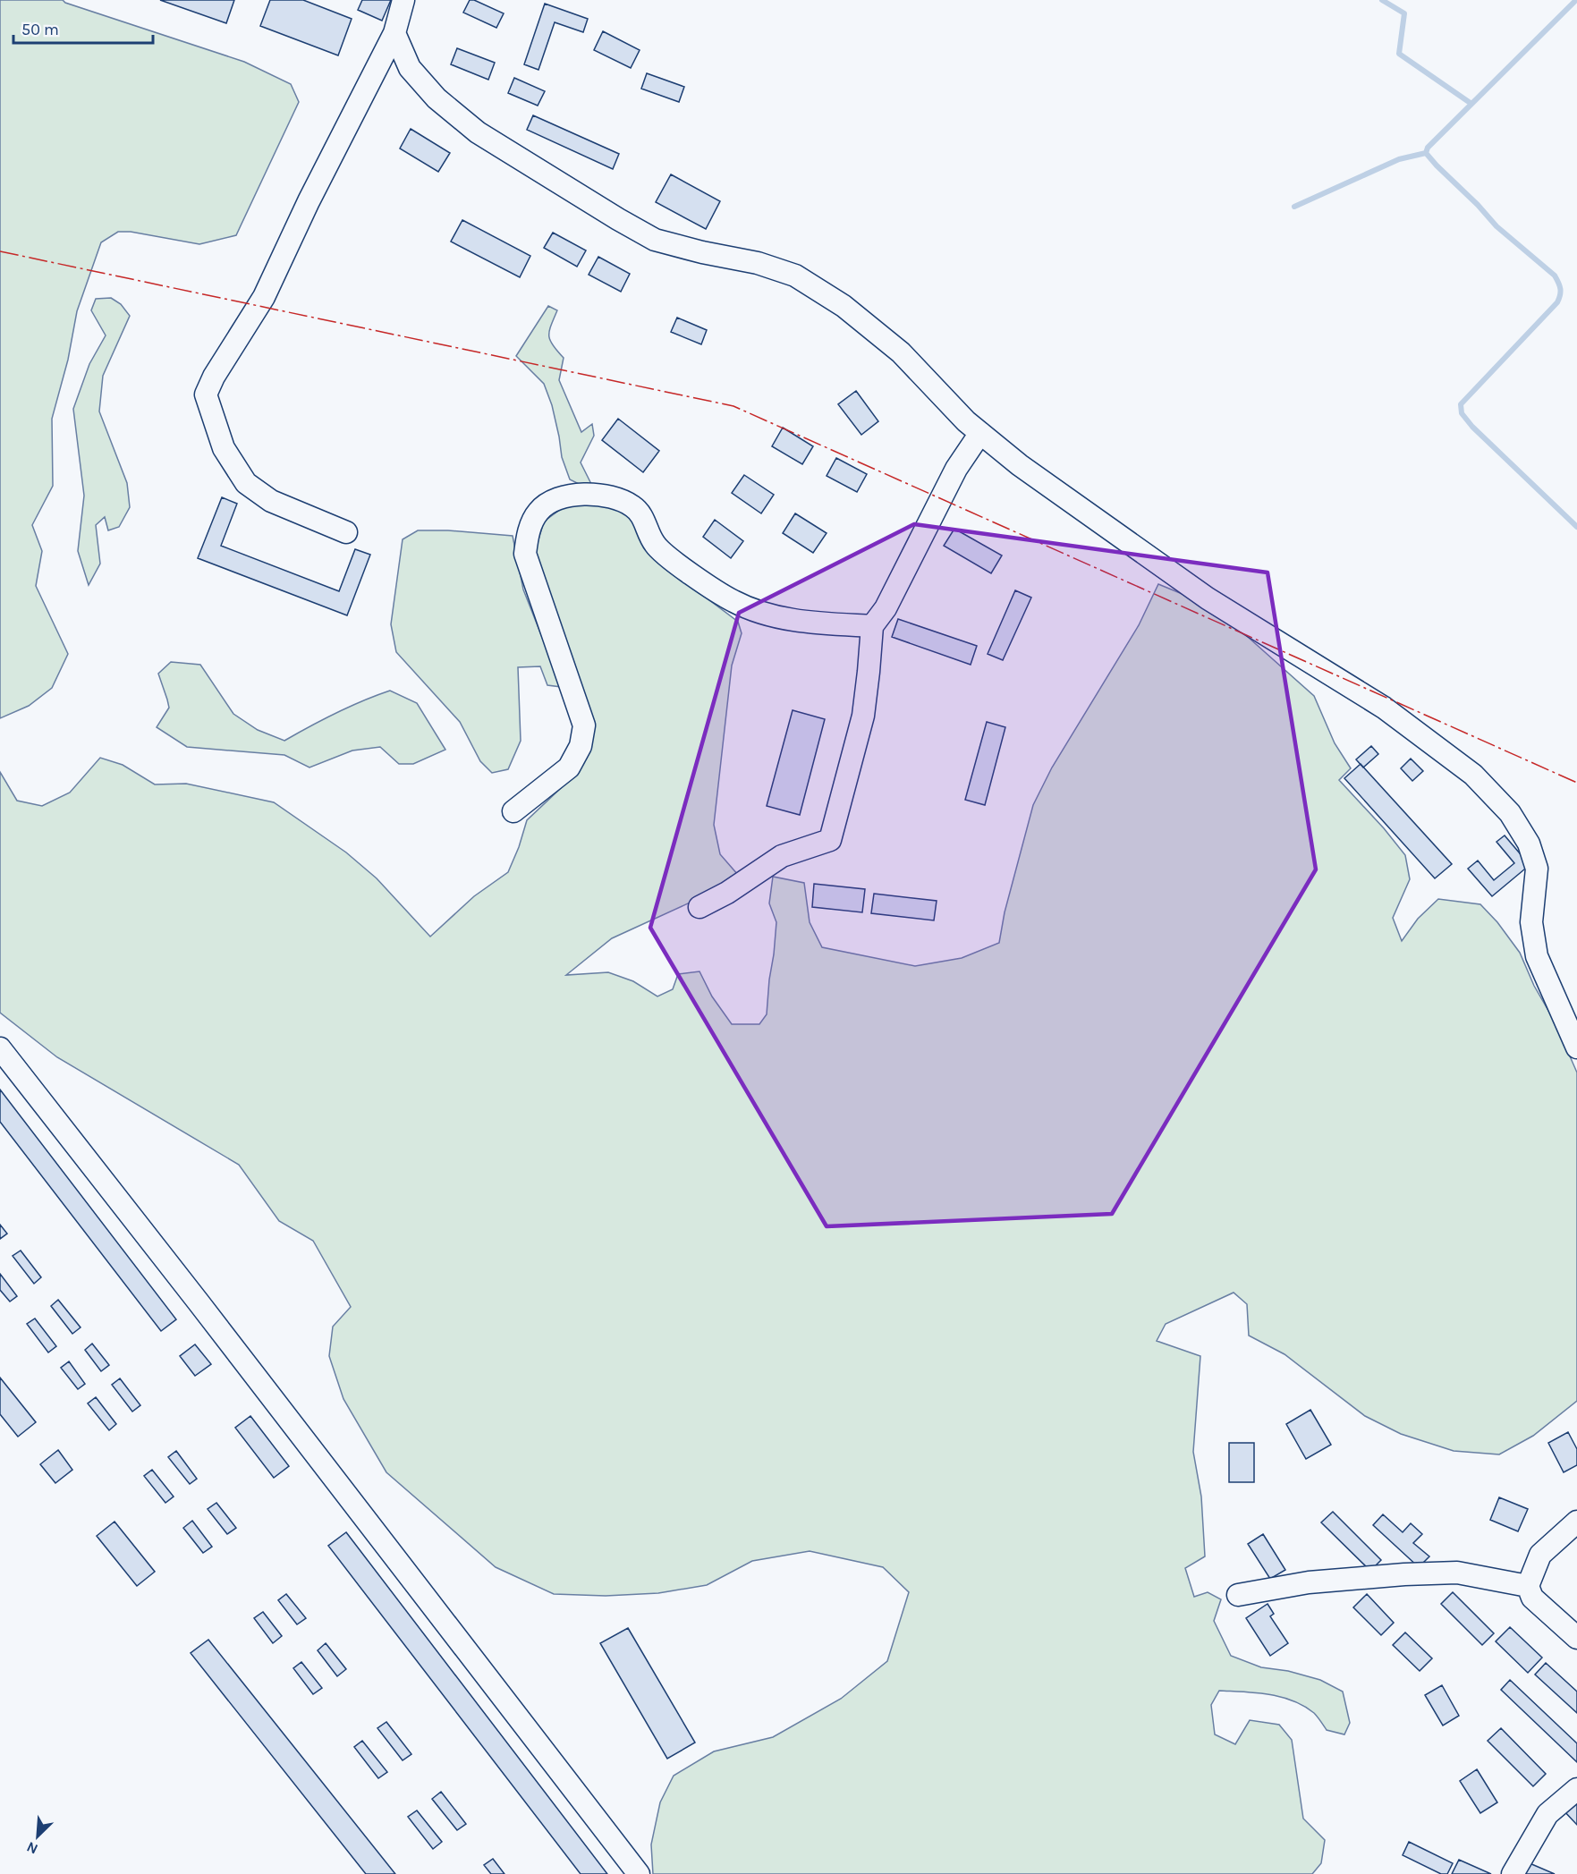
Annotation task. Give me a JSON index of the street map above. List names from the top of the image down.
{
  "scale_bar": "50 m",
  "north": "bottom left"
}
